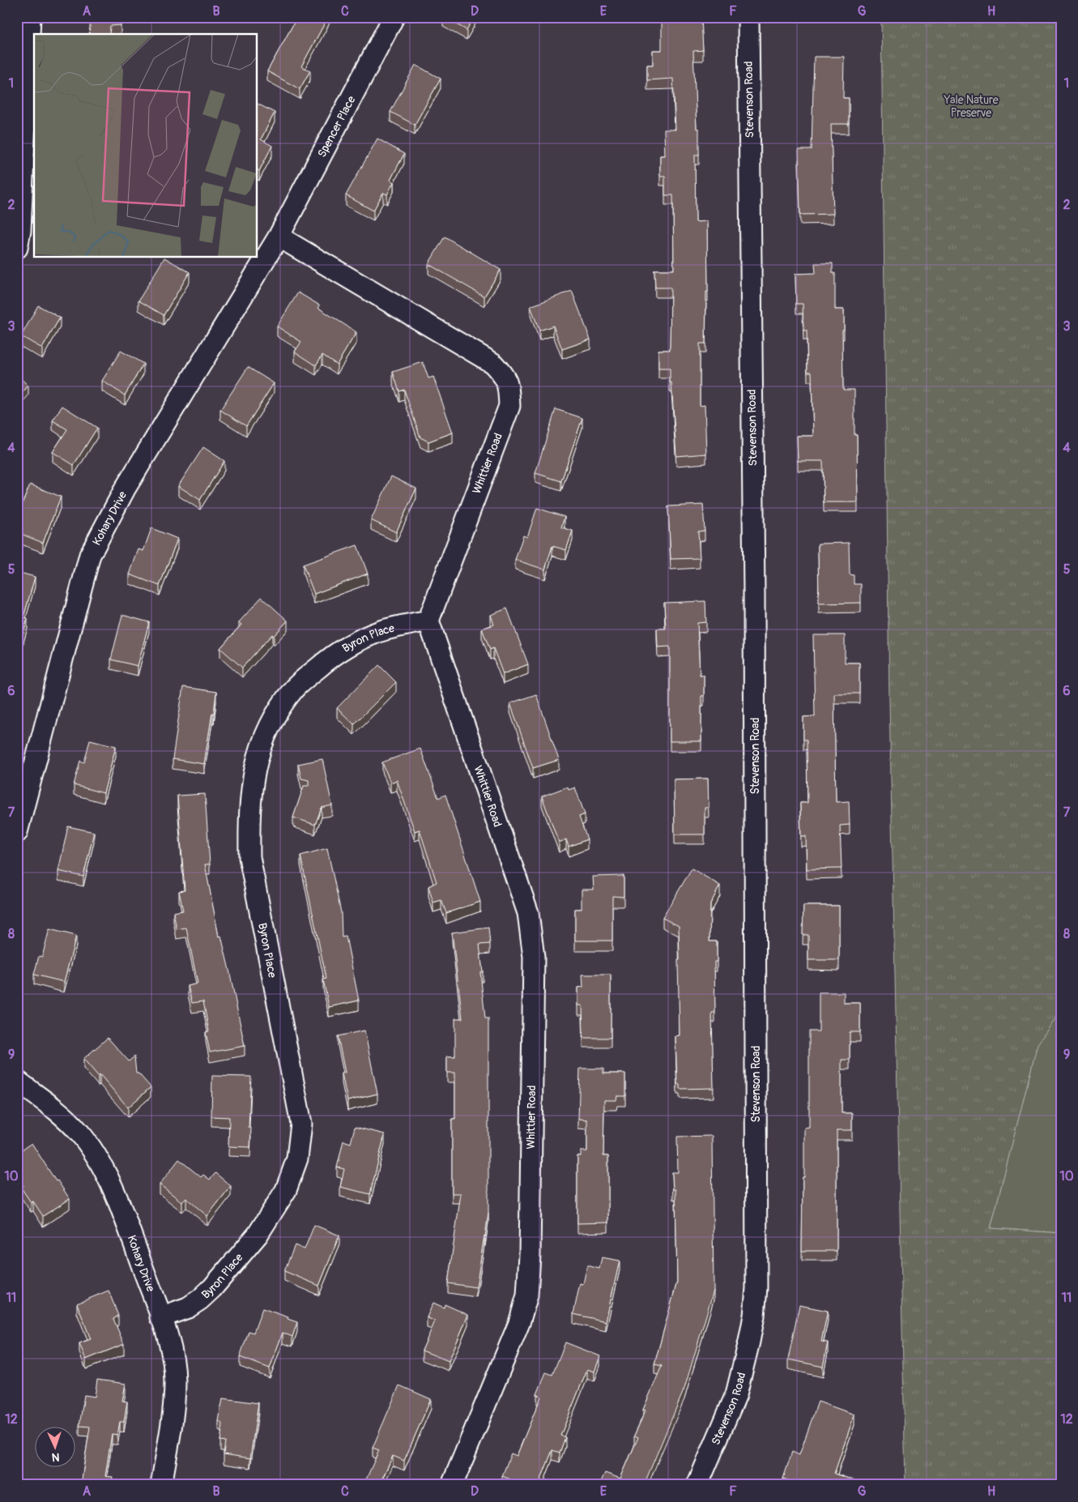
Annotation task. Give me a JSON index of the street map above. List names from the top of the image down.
{
  "streets": {
    "street": [
      "Stevenson Road",
      "Spencer Place",
      "Whittier Road",
      "Kohary Drive",
      "Byron Place"
    ]
  },
  "crossings": [
    ["Spencer Place", "Whittier Road"],
    ["Spencer Place", "Kohary Drive"],
    ["Whittier Road", "Kohary Drive"],
    ["Whittier Road", "Byron Place"],
    ["Kohary Drive", "Byron Place"]
  ],
  "parks": ["Yale Nature Preserve"],
  "north": "bottom",
  "grid": {
    "columns": [
      "A",
      "B",
      "C",
      "D",
      "E",
      "F",
      "G",
      "H"
    ],
    "rows": [
      "1",
      "2",
      "3",
      "4",
      "5",
      "6",
      "7",
      "8",
      "9",
      "10",
      "11",
      "12"
    ]
  }
}
